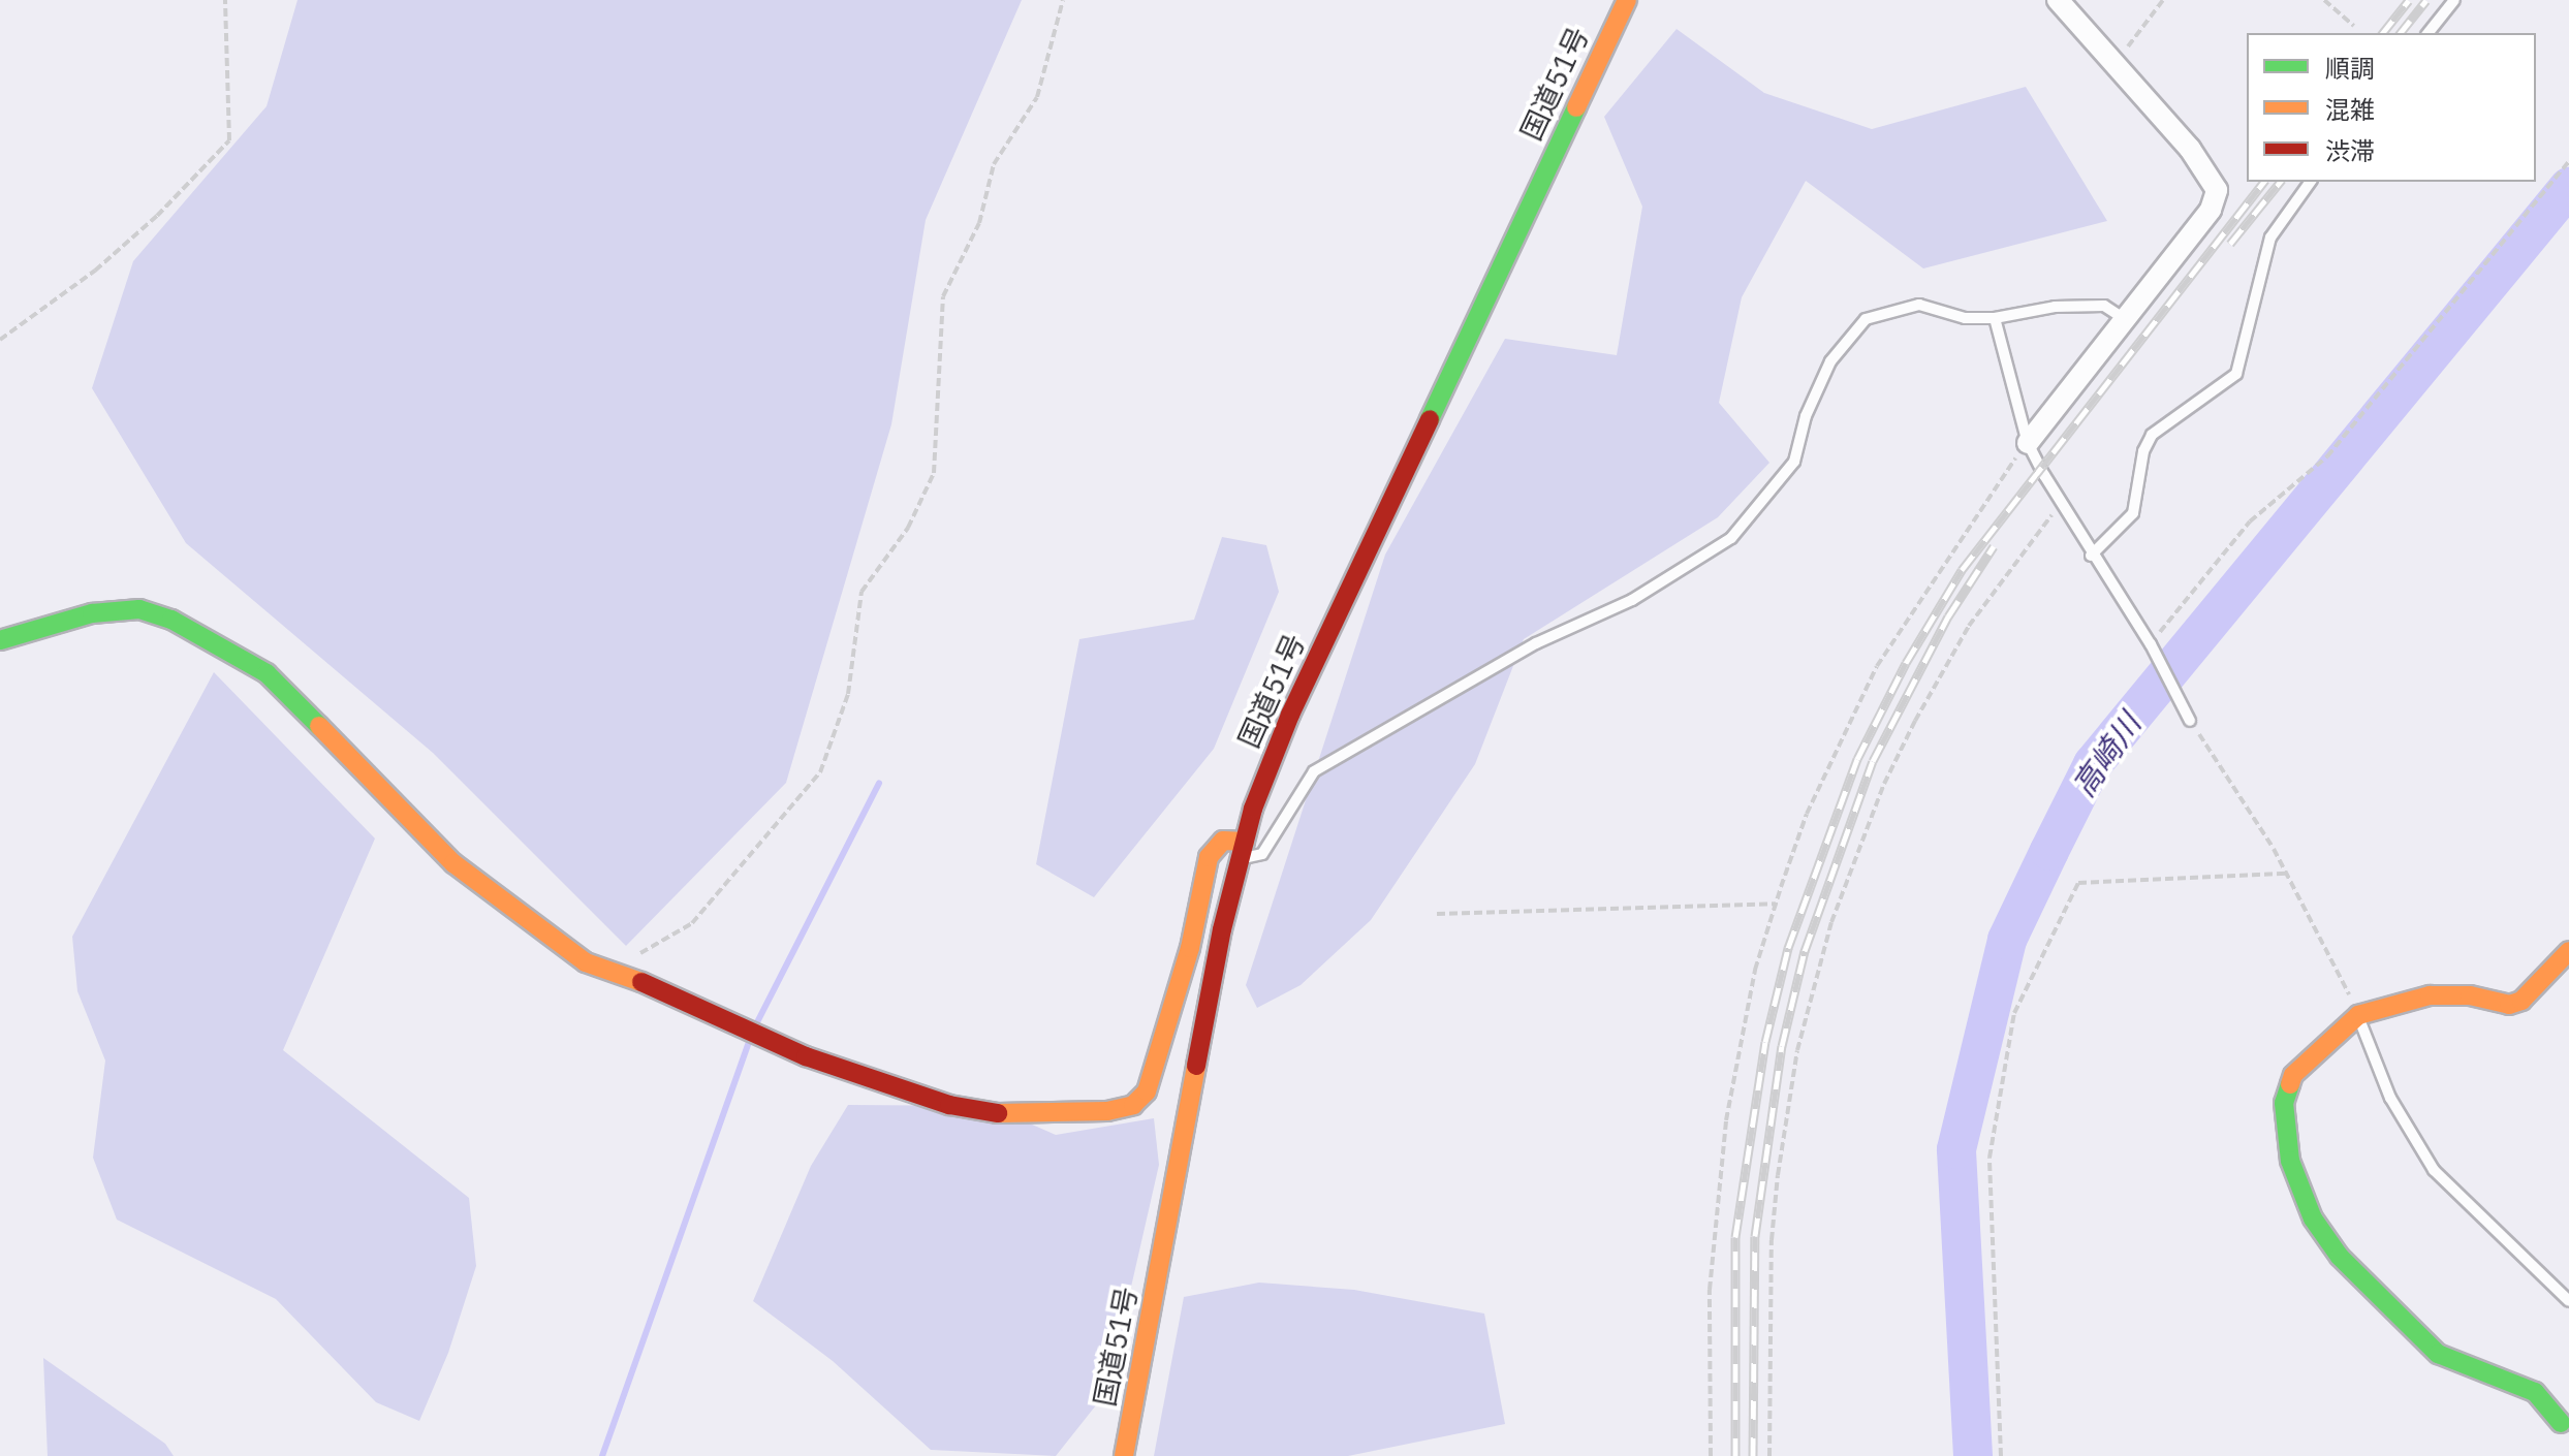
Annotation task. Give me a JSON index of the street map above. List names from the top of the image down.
{
  "streets": {
    "main road": ["国道51号"]
  },
  "water": ["高崎川"],
  "legend": ["順調", "混雑", "渋滞"]
}
